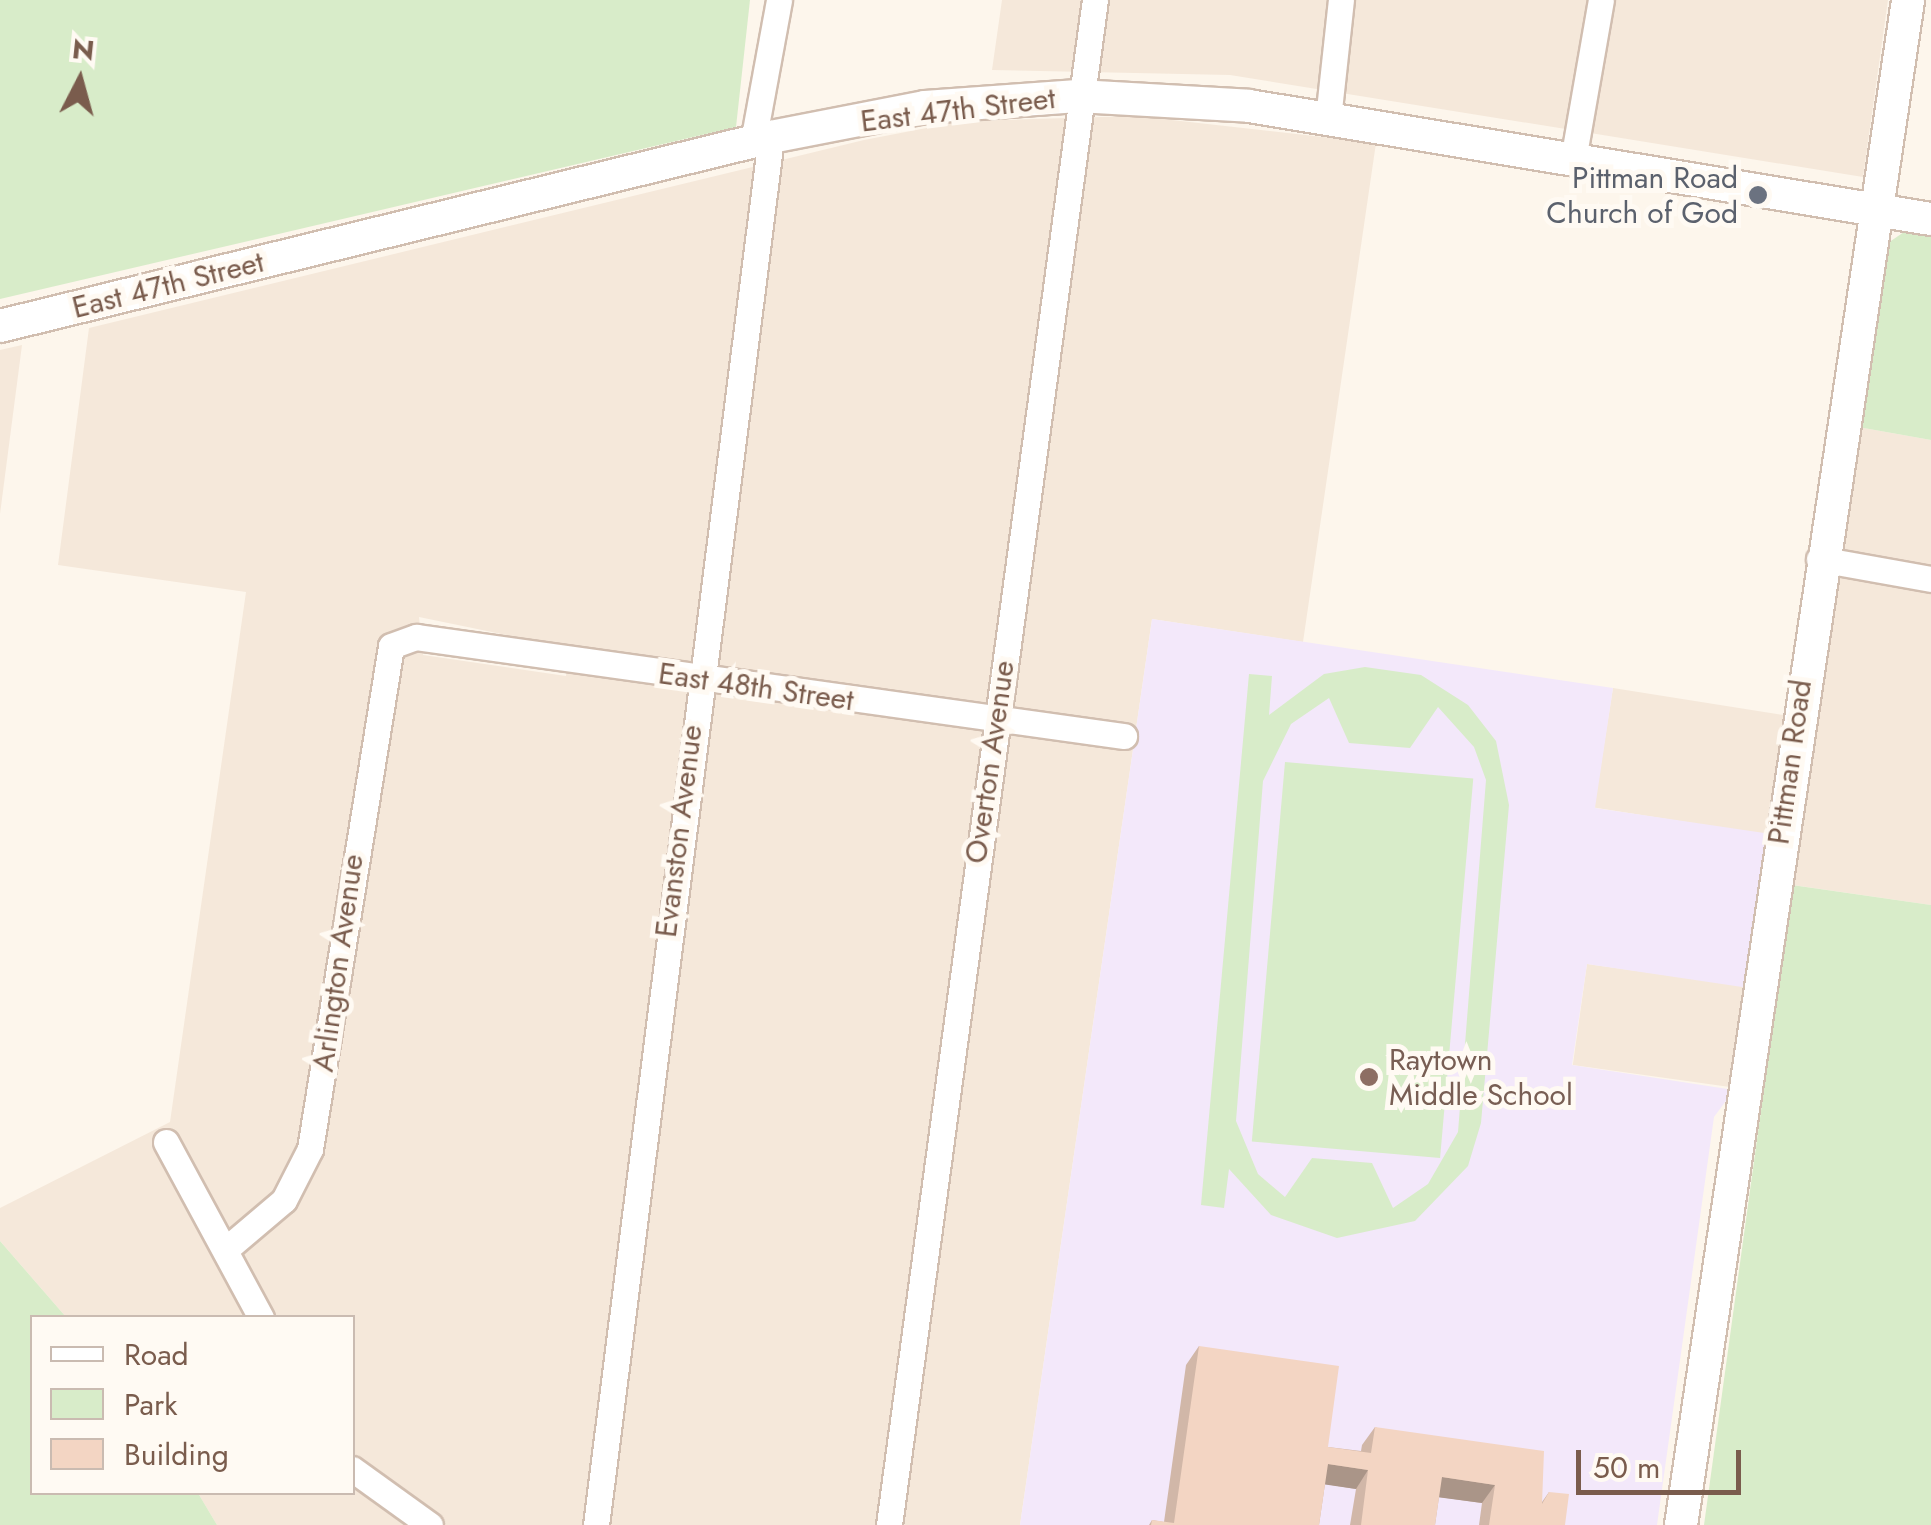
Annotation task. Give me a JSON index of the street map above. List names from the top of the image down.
{
  "streets": {
    "main road": ["East 47th Street", "Pittman Road"],
    "street": [
      "East 48th Street",
      "Overton Avenue",
      "Evanston Avenue",
      "Arlington Avenue"
    ]
  },
  "crossings": [
    ["East 47th Street", "Overton Avenue"],
    ["East 47th Street", "Pittman Road"],
    ["East 47th Street", "Evanston Avenue"],
    ["East 48th Street", "Overton Avenue"],
    ["East 48th Street", "Evanston Avenue"],
    ["East 48th Street", "Arlington Avenue"]
  ],
  "places": ["Pittman Road Church of God", "Raytown Middle School"],
  "legend": ["Road", "Park", "Building"],
  "scale_bar": "50 m",
  "north": "top"
}
